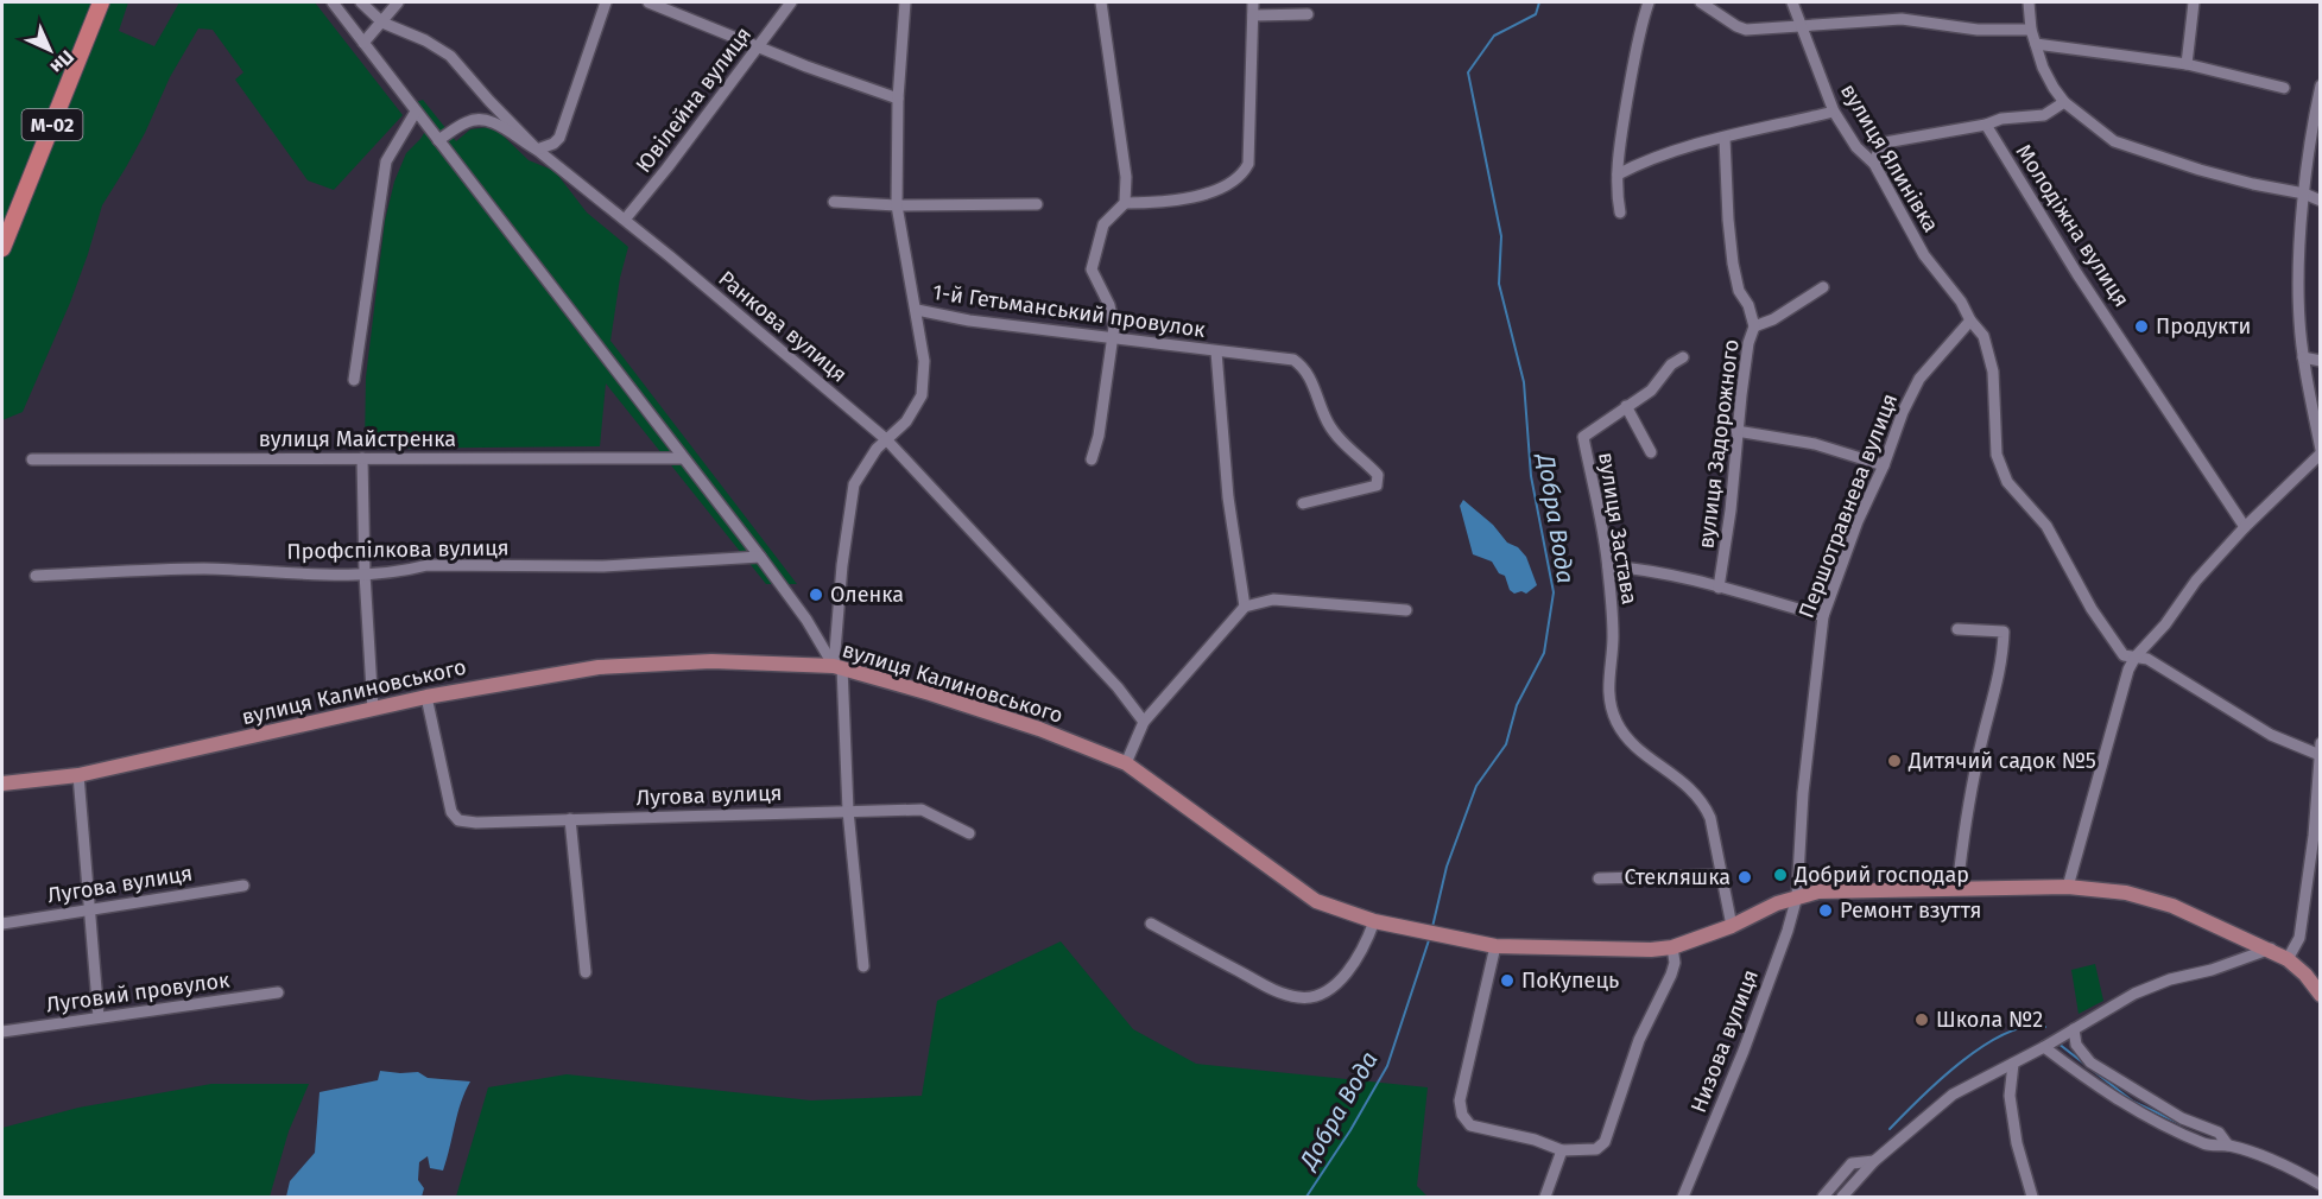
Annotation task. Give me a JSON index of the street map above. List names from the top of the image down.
{
  "streets": {
    "highway": ["М-02"],
    "main road": ["вулиця Калиновського"],
    "street": [
      "Ювілейна вулиця",
      "вулиця Ялинівка",
      "Молодіжна вулиця",
      "1-й Гетьманський провулок",
      "Ранкова вулиця",
      "вулиця Майстренка",
      "вулиця Задорожного",
      "Першотравнева вулиця",
      "вулиця Застава",
      "Профспілкова вулиця",
      "Лугова вулиця",
      "Луговий провулок",
      "Низова вулиця"
    ]
  },
  "crossings": [
    ["Ювілейна вулиця", "Ранкова вулиця"],
    ["вулиця Ялинівка", "Першотравнева вулиця"],
    ["Першотравнева вулиця", "вулиця Калиновського"],
    ["Першотравнева вулиця", "Низова вулиця"],
    ["вулиця Застава", "вулиця Калиновського"],
    ["вулиця Калиновського", "Лугова вулиця"],
    ["вулиця Калиновського", "Низова вулиця"]
  ],
  "water": ["Добра Вода"],
  "places": [
    "Продукти",
    "Оленка",
    "Дитячий садок №5",
    "Добрий господар",
    "Стекляшка",
    "Ремонт взуття",
    "ПоКупець",
    "Школа №2"
  ],
  "north": "bottom right"
}
